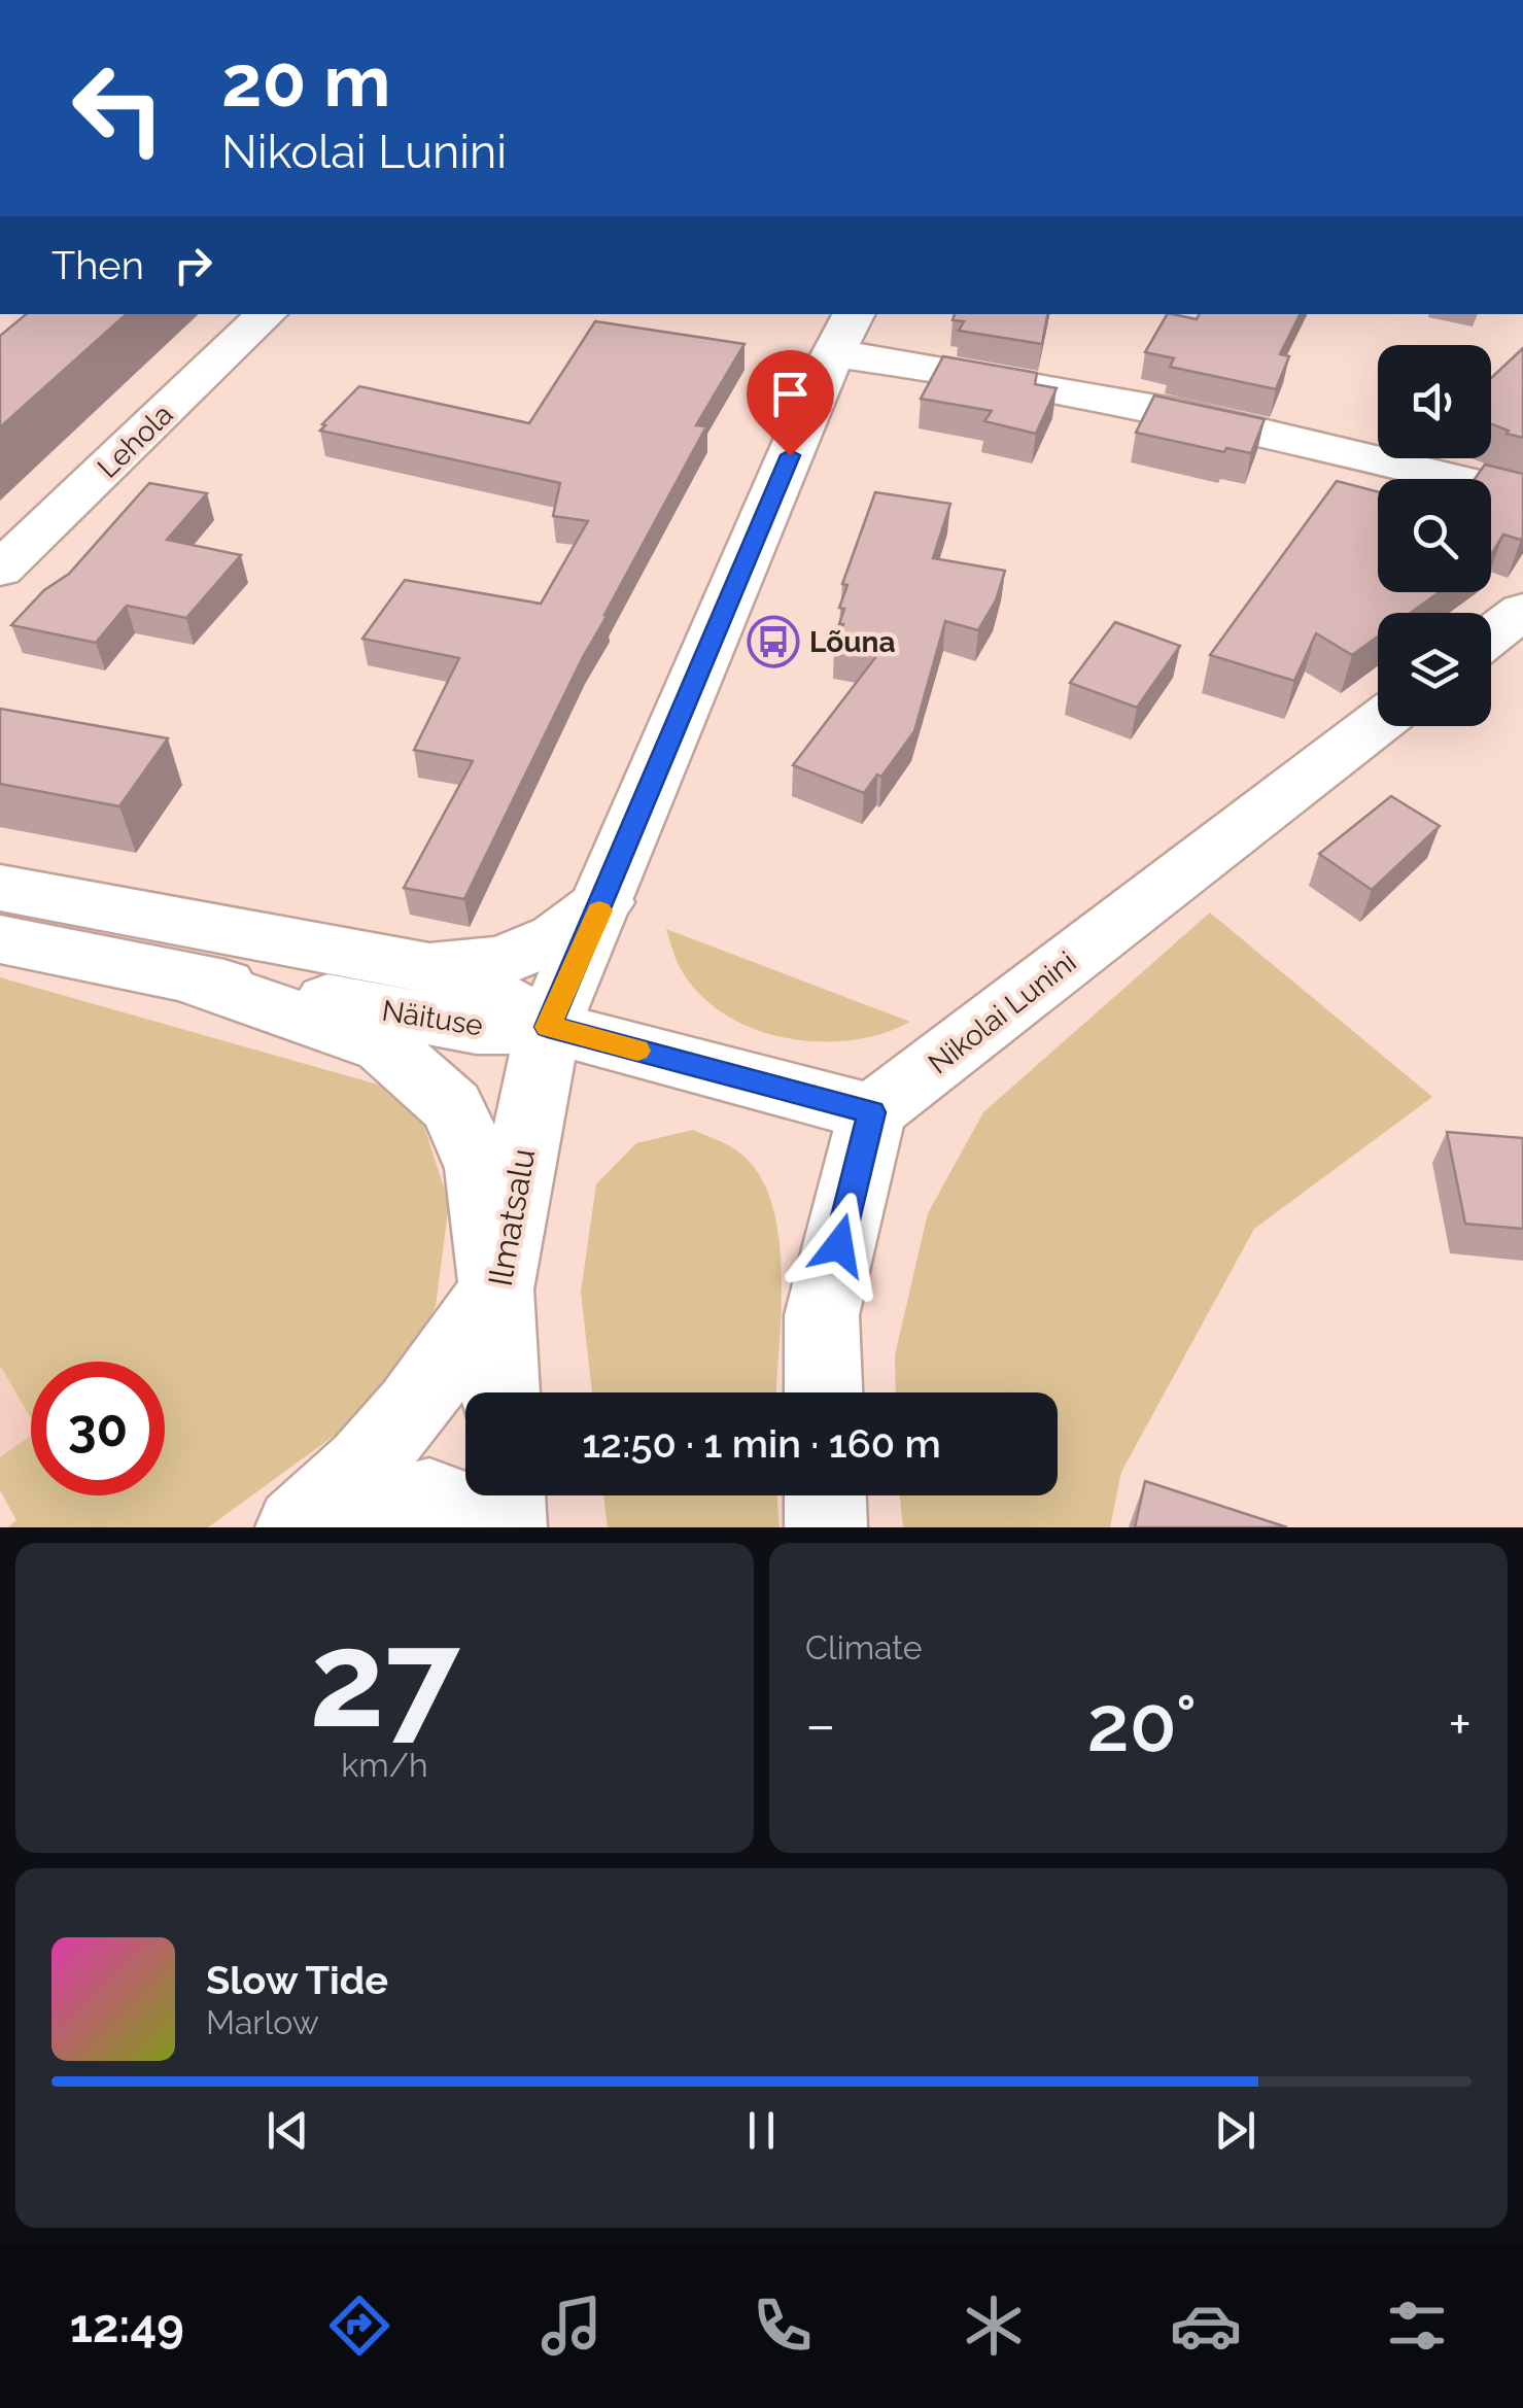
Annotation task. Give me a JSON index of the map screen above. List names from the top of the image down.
{
  "streets": {
    "street": [
      "Lehola",
      "Nikolai Lunini",
      "Näituse",
      "Ilmatsalu"
    ]
  },
  "crossings": [
    ["Näituse", "Ilmatsalu"]
  ],
  "places": {
    "bus stop": ["Lõuna"]
  },
  "page": {
    "turn": ["20 m", "Nikolai Lunini"],
    "then": "Then",
    "limit": "30",
    "trip": "12:50 · 1 min · 160 m",
    "tile": [
      ["27", "km/h"],
      "Climate"
    ],
    "heat": ["−", "20°", "+"],
    "song": ["Slow Tide", "Marlow"],
    "tabs": "12:49"
  }
}
